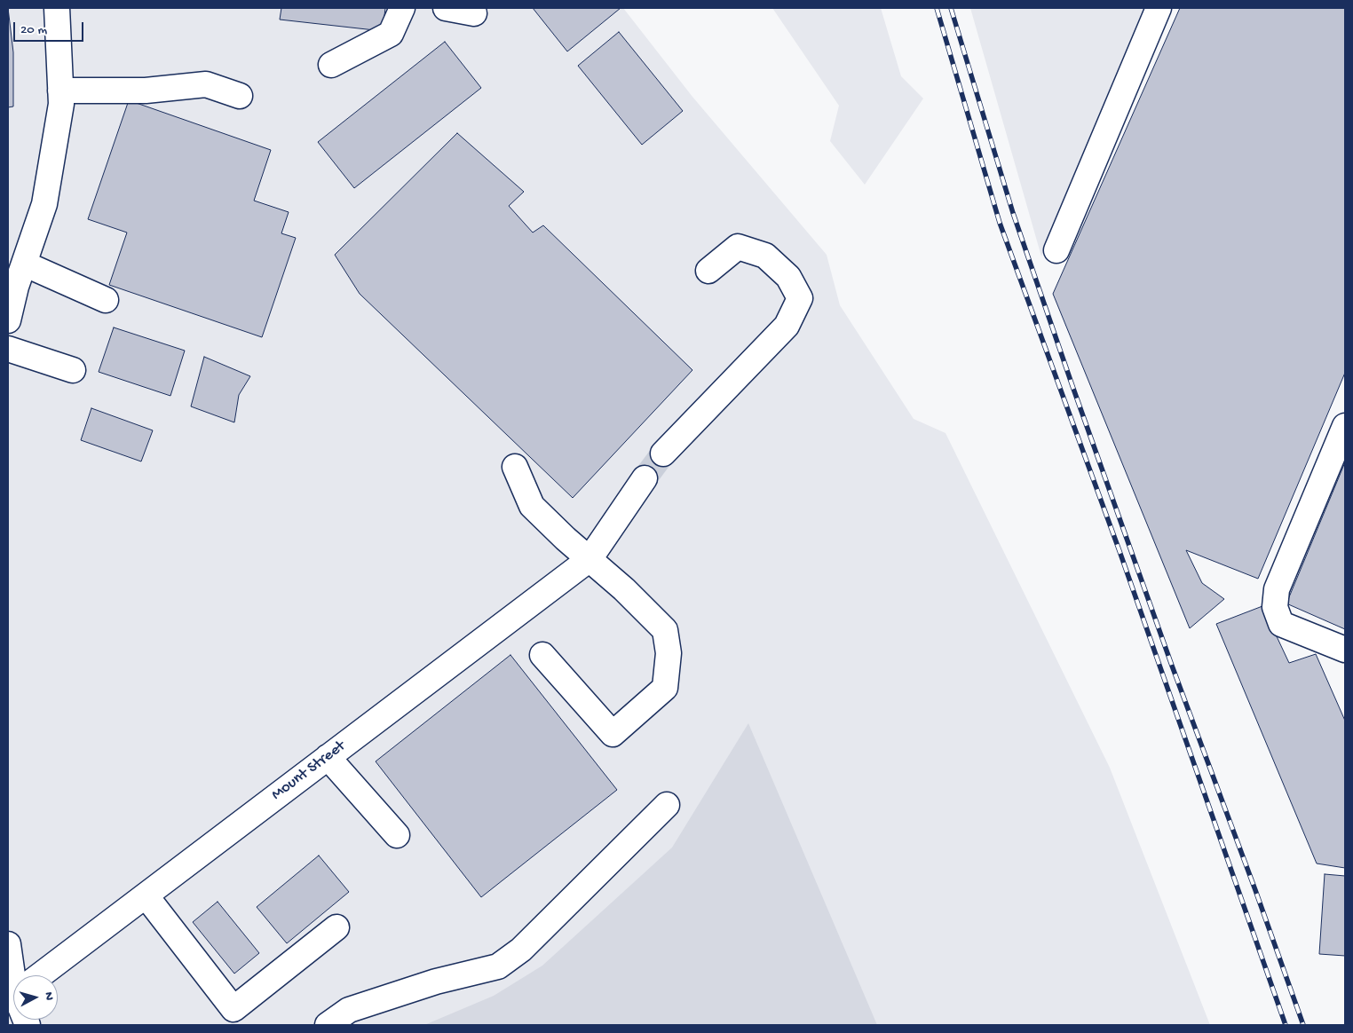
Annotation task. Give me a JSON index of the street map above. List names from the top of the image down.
{
  "streets": {
    "street": ["Mount Street"]
  },
  "scale_bar": "20 m",
  "north": "right"
}
